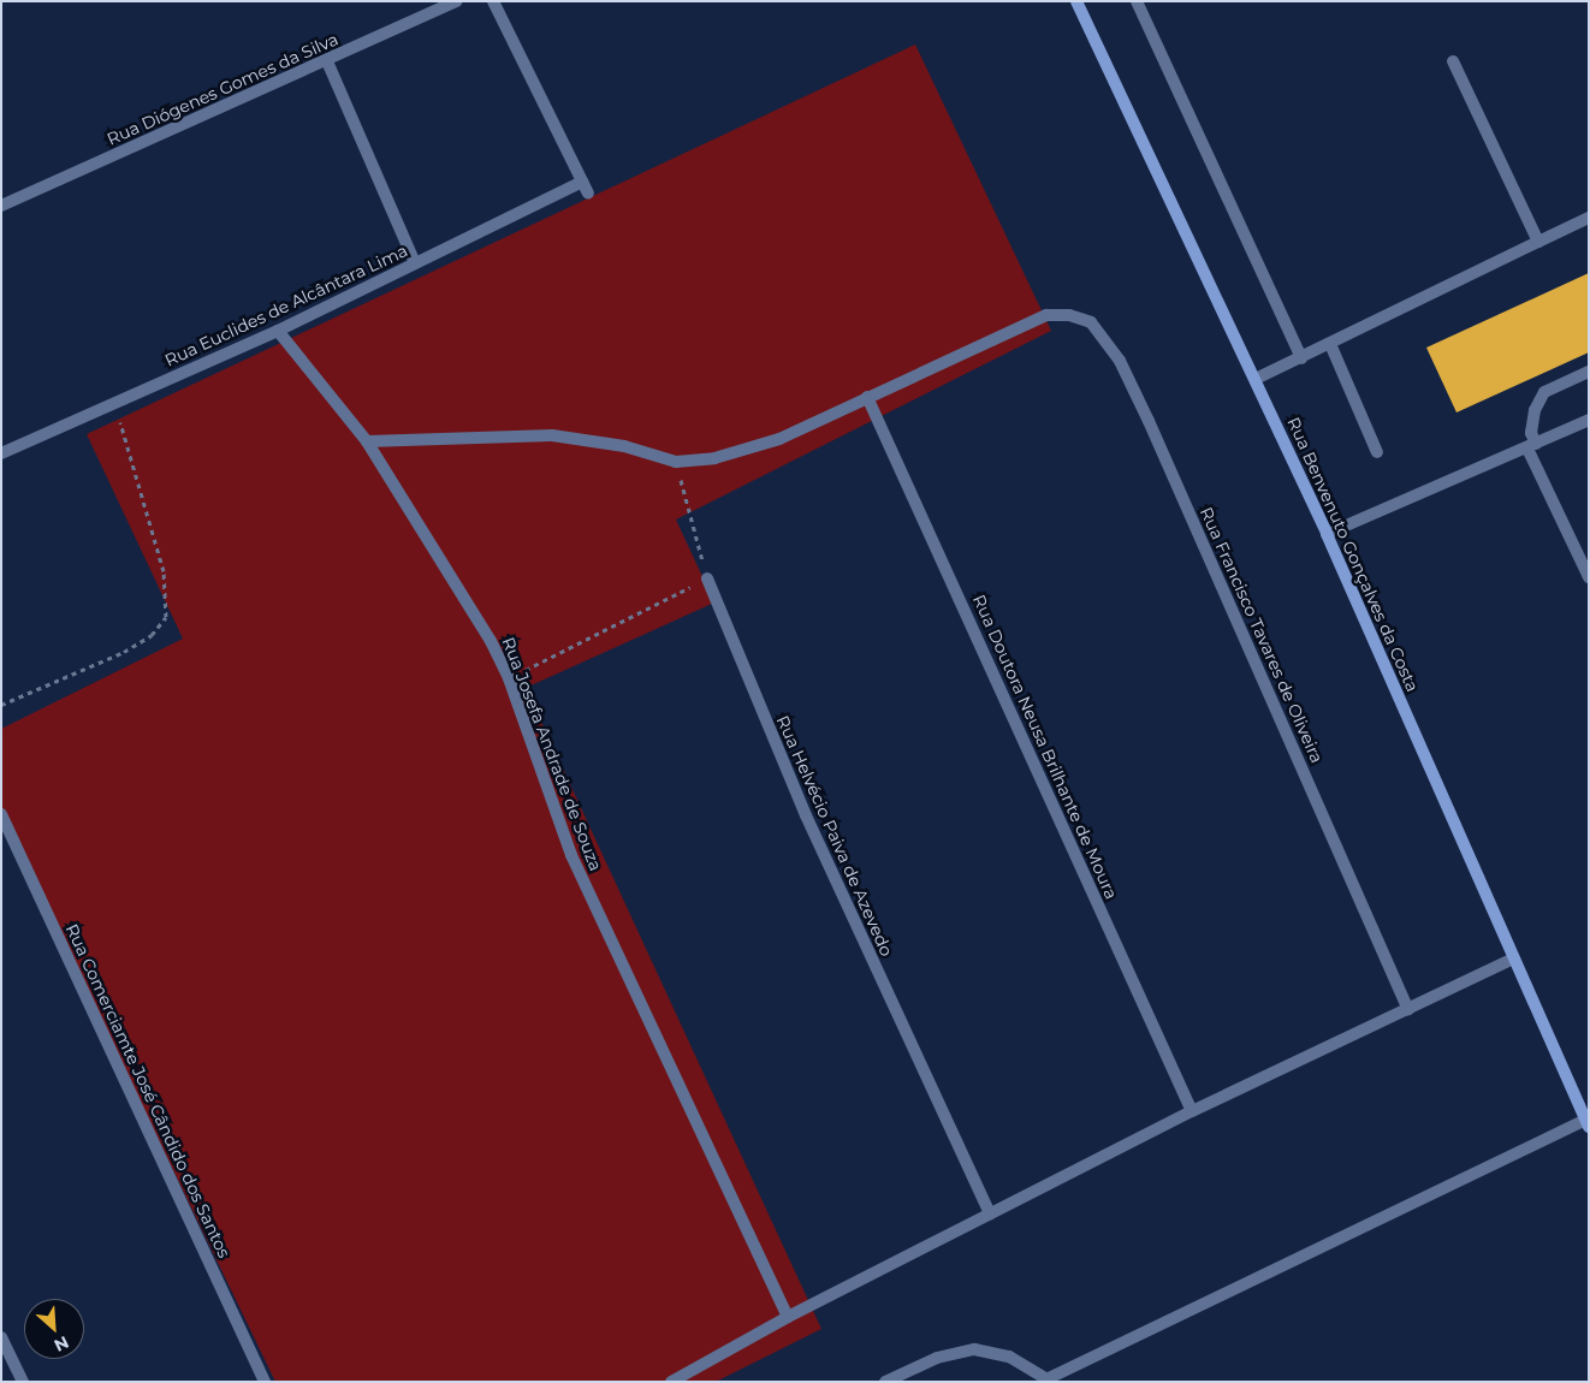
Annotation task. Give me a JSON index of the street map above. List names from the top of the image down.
{
  "streets": {
    "main road": ["Rua Benvenuto Gonçalves da Costa"],
    "street": [
      "Rua Diógenes Gomes da Silva",
      "Rua Euclides de Alcântara Lima",
      "Rua Francisco Tavares de Oliveira",
      "Rua Doutora Neusa Brilhante de Moura",
      "Rua Josefa Andrade de Souza",
      "Rua Helvécio Paiva de Azevedo",
      "Rua Comerciamte José Cândido dos Santos"
    ]
  },
  "crossings": [
    ["Rua Euclides de Alcântara Lima", "Rua Josefa Andrade de Souza"],
    ["Rua Francisco Tavares de Oliveira", "Rua Doutora Neusa Brilhante de Moura"]
  ],
  "north": "bottom right"
}
